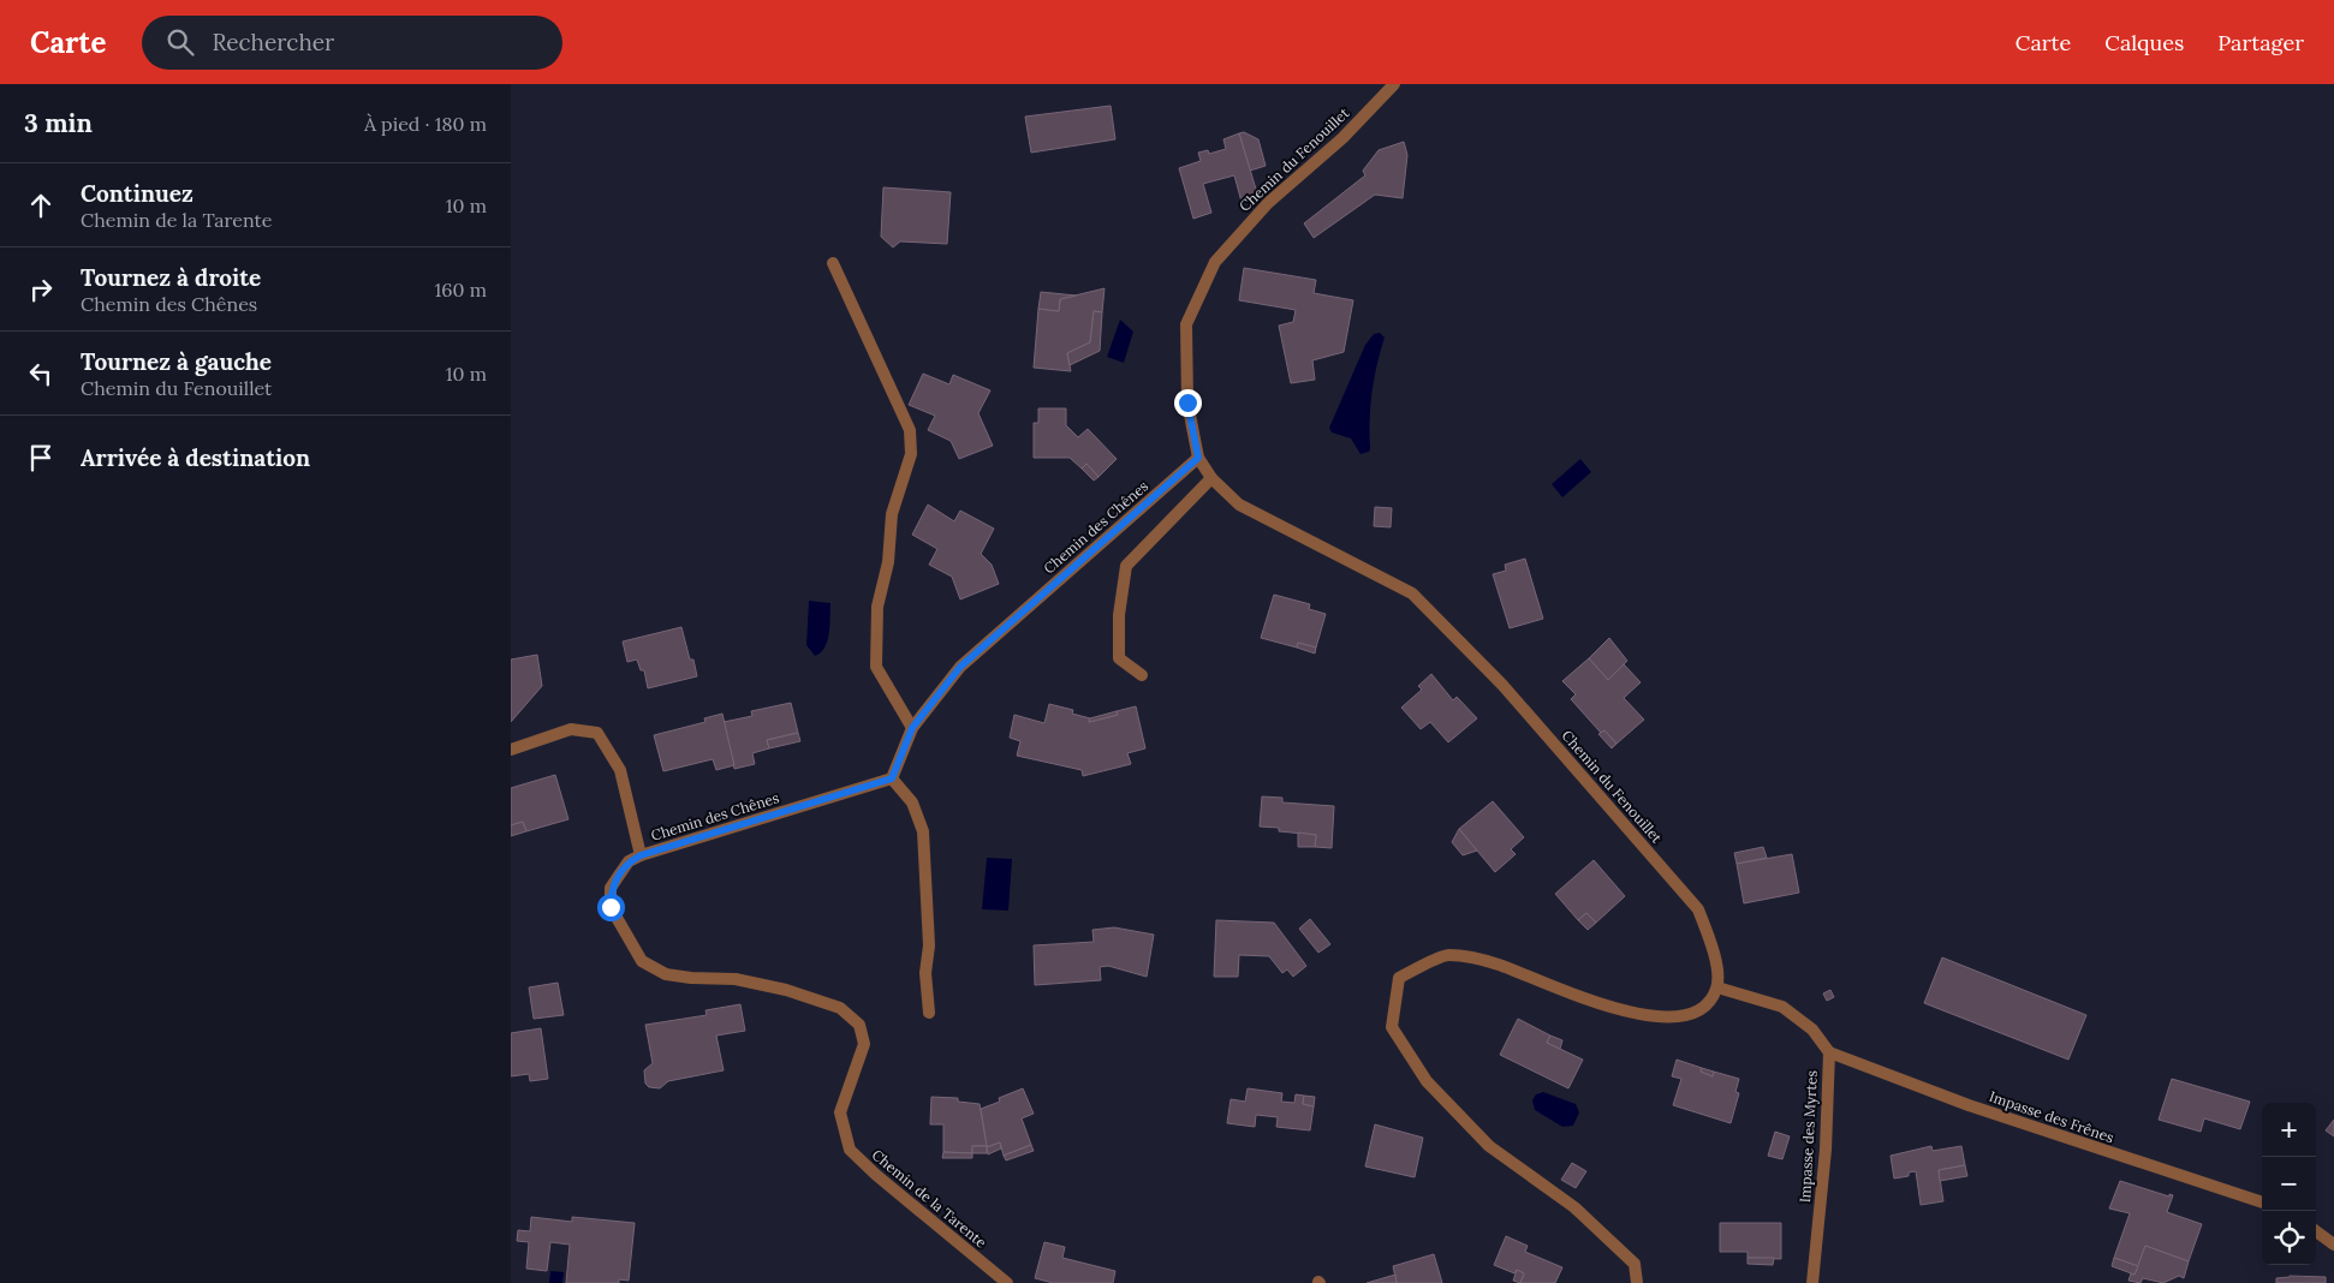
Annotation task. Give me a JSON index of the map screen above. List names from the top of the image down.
{
  "streets": {
    "street": [
      "Chemin du Fenouillet",
      "Chemin des Chênes",
      "Impasse des Frênes",
      "Impasse des Myrtes",
      "Chemin de la Tarente"
    ]
  },
  "crossings": [
    ["Chemin du Fenouillet", "Chemin des Chênes"],
    ["Chemin du Fenouillet", "Impasse des Myrtes"],
    ["Chemin des Chênes", "Chemin de la Tarente"],
    ["Impasse des Frênes", "Impasse des Myrtes"]
  ],
  "page": {
    "header": "Carte",
    "search": "Rechercher",
    "nav": ["Carte", "Calques", "Partager"],
    "heading": ["3 min", "À pied · 180 m"],
    "list": [
      ["Continuez", "Chemin de la Tarente", "10 m"],
      ["Tournez à droite", "Chemin des Chênes", "160 m"],
      ["Tournez à gauche", "Chemin du Fenouillet", "10 m"],
      "Arrivée à destination"
    ],
    "map_buttons": ["+", "−"]
  }
}
